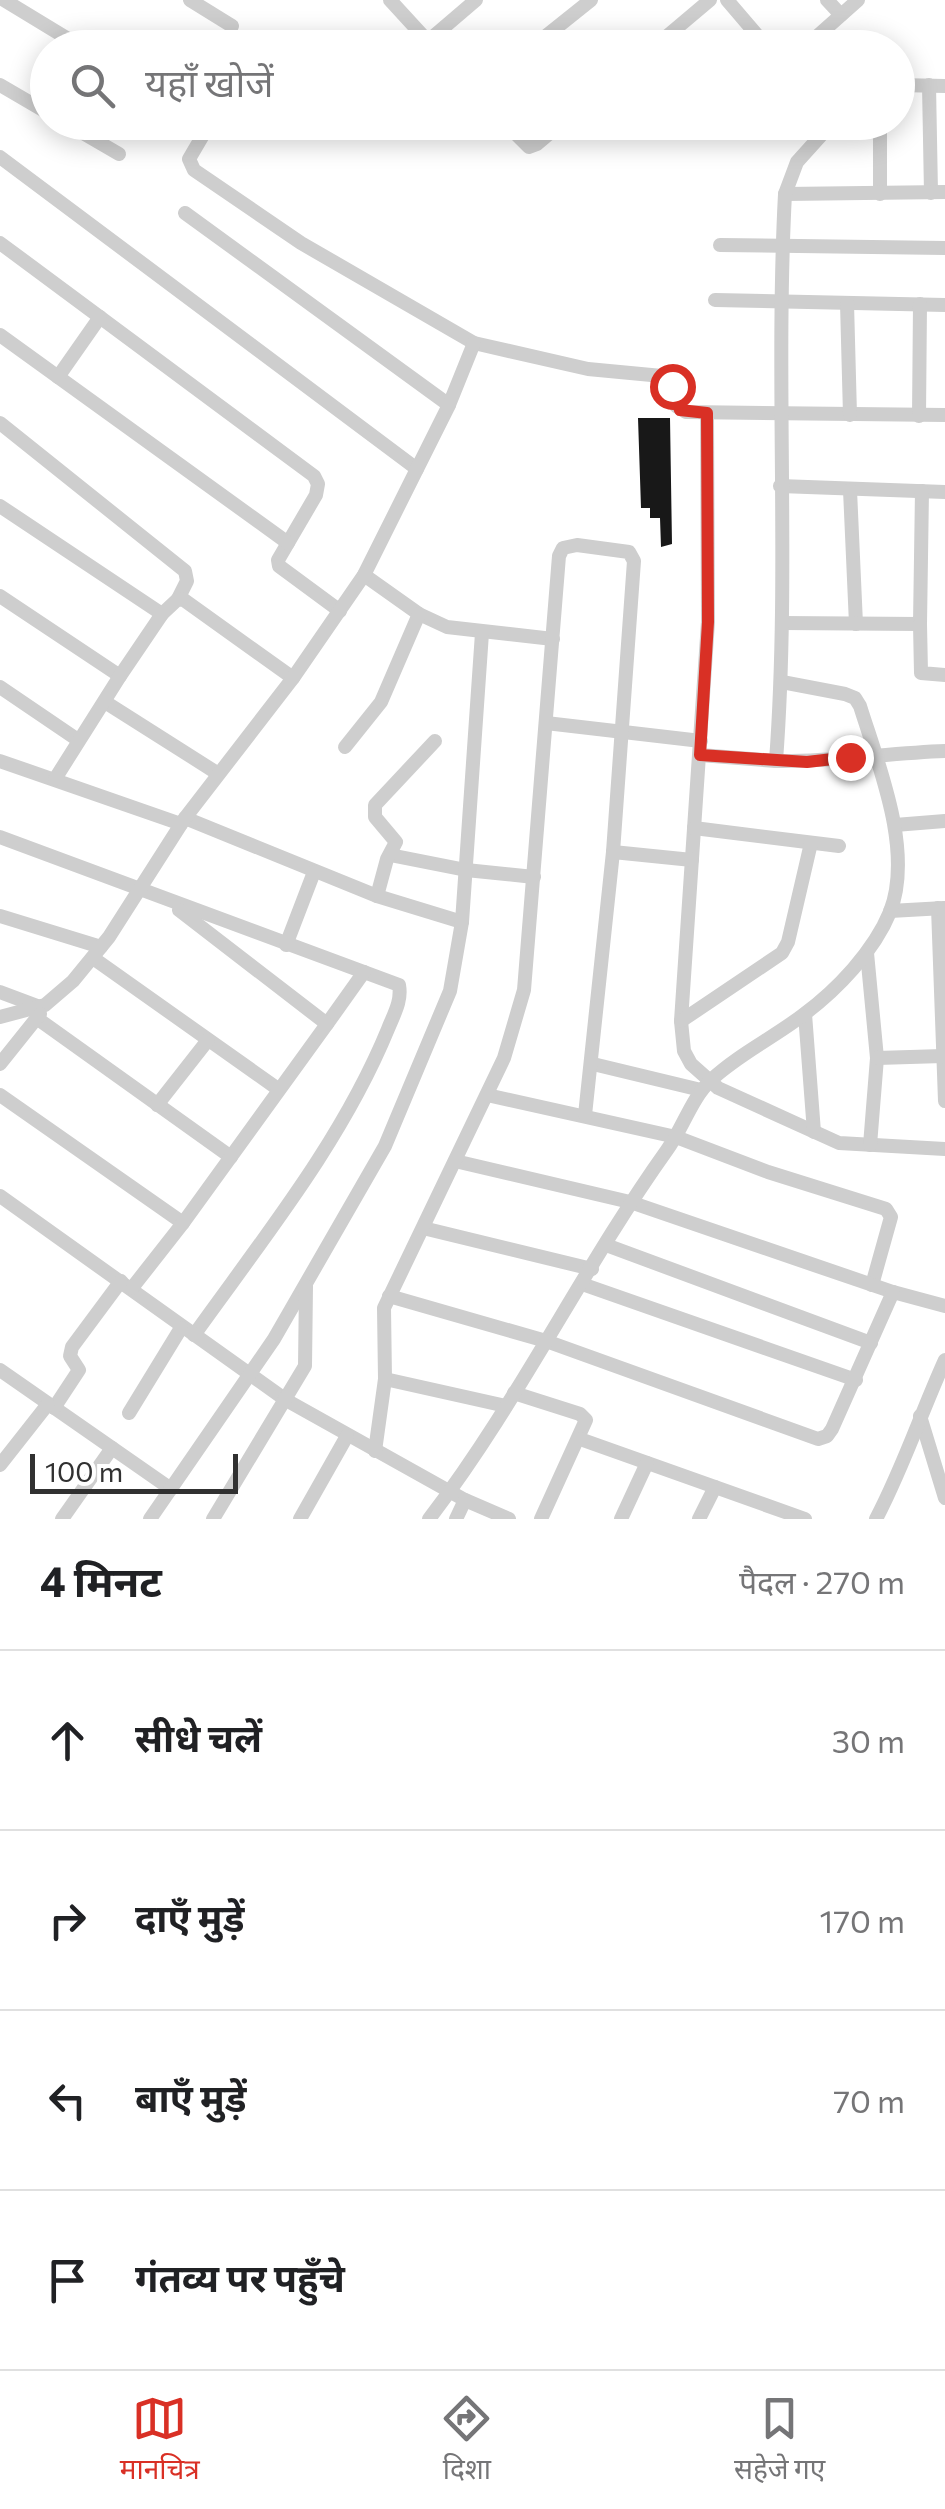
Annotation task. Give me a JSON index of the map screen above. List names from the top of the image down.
{
  "scale_bar": "100 m",
  "page": {
    "search": "यहाँ खोजें",
    "scale": "100 m",
    "heading": ["4 मिनट", "पैदल · 270 m"],
    "list": [
      ["सीधे चलें", "30 m"],
      ["दाएँ मुड़ें", "170 m"],
      ["बाएँ मुड़ें", "70 m"],
      "गंतव्य पर पहुँचे"
    ],
    "nav": ["मानचित्र", "दिशा", "सहेजे गए"]
  }
}
